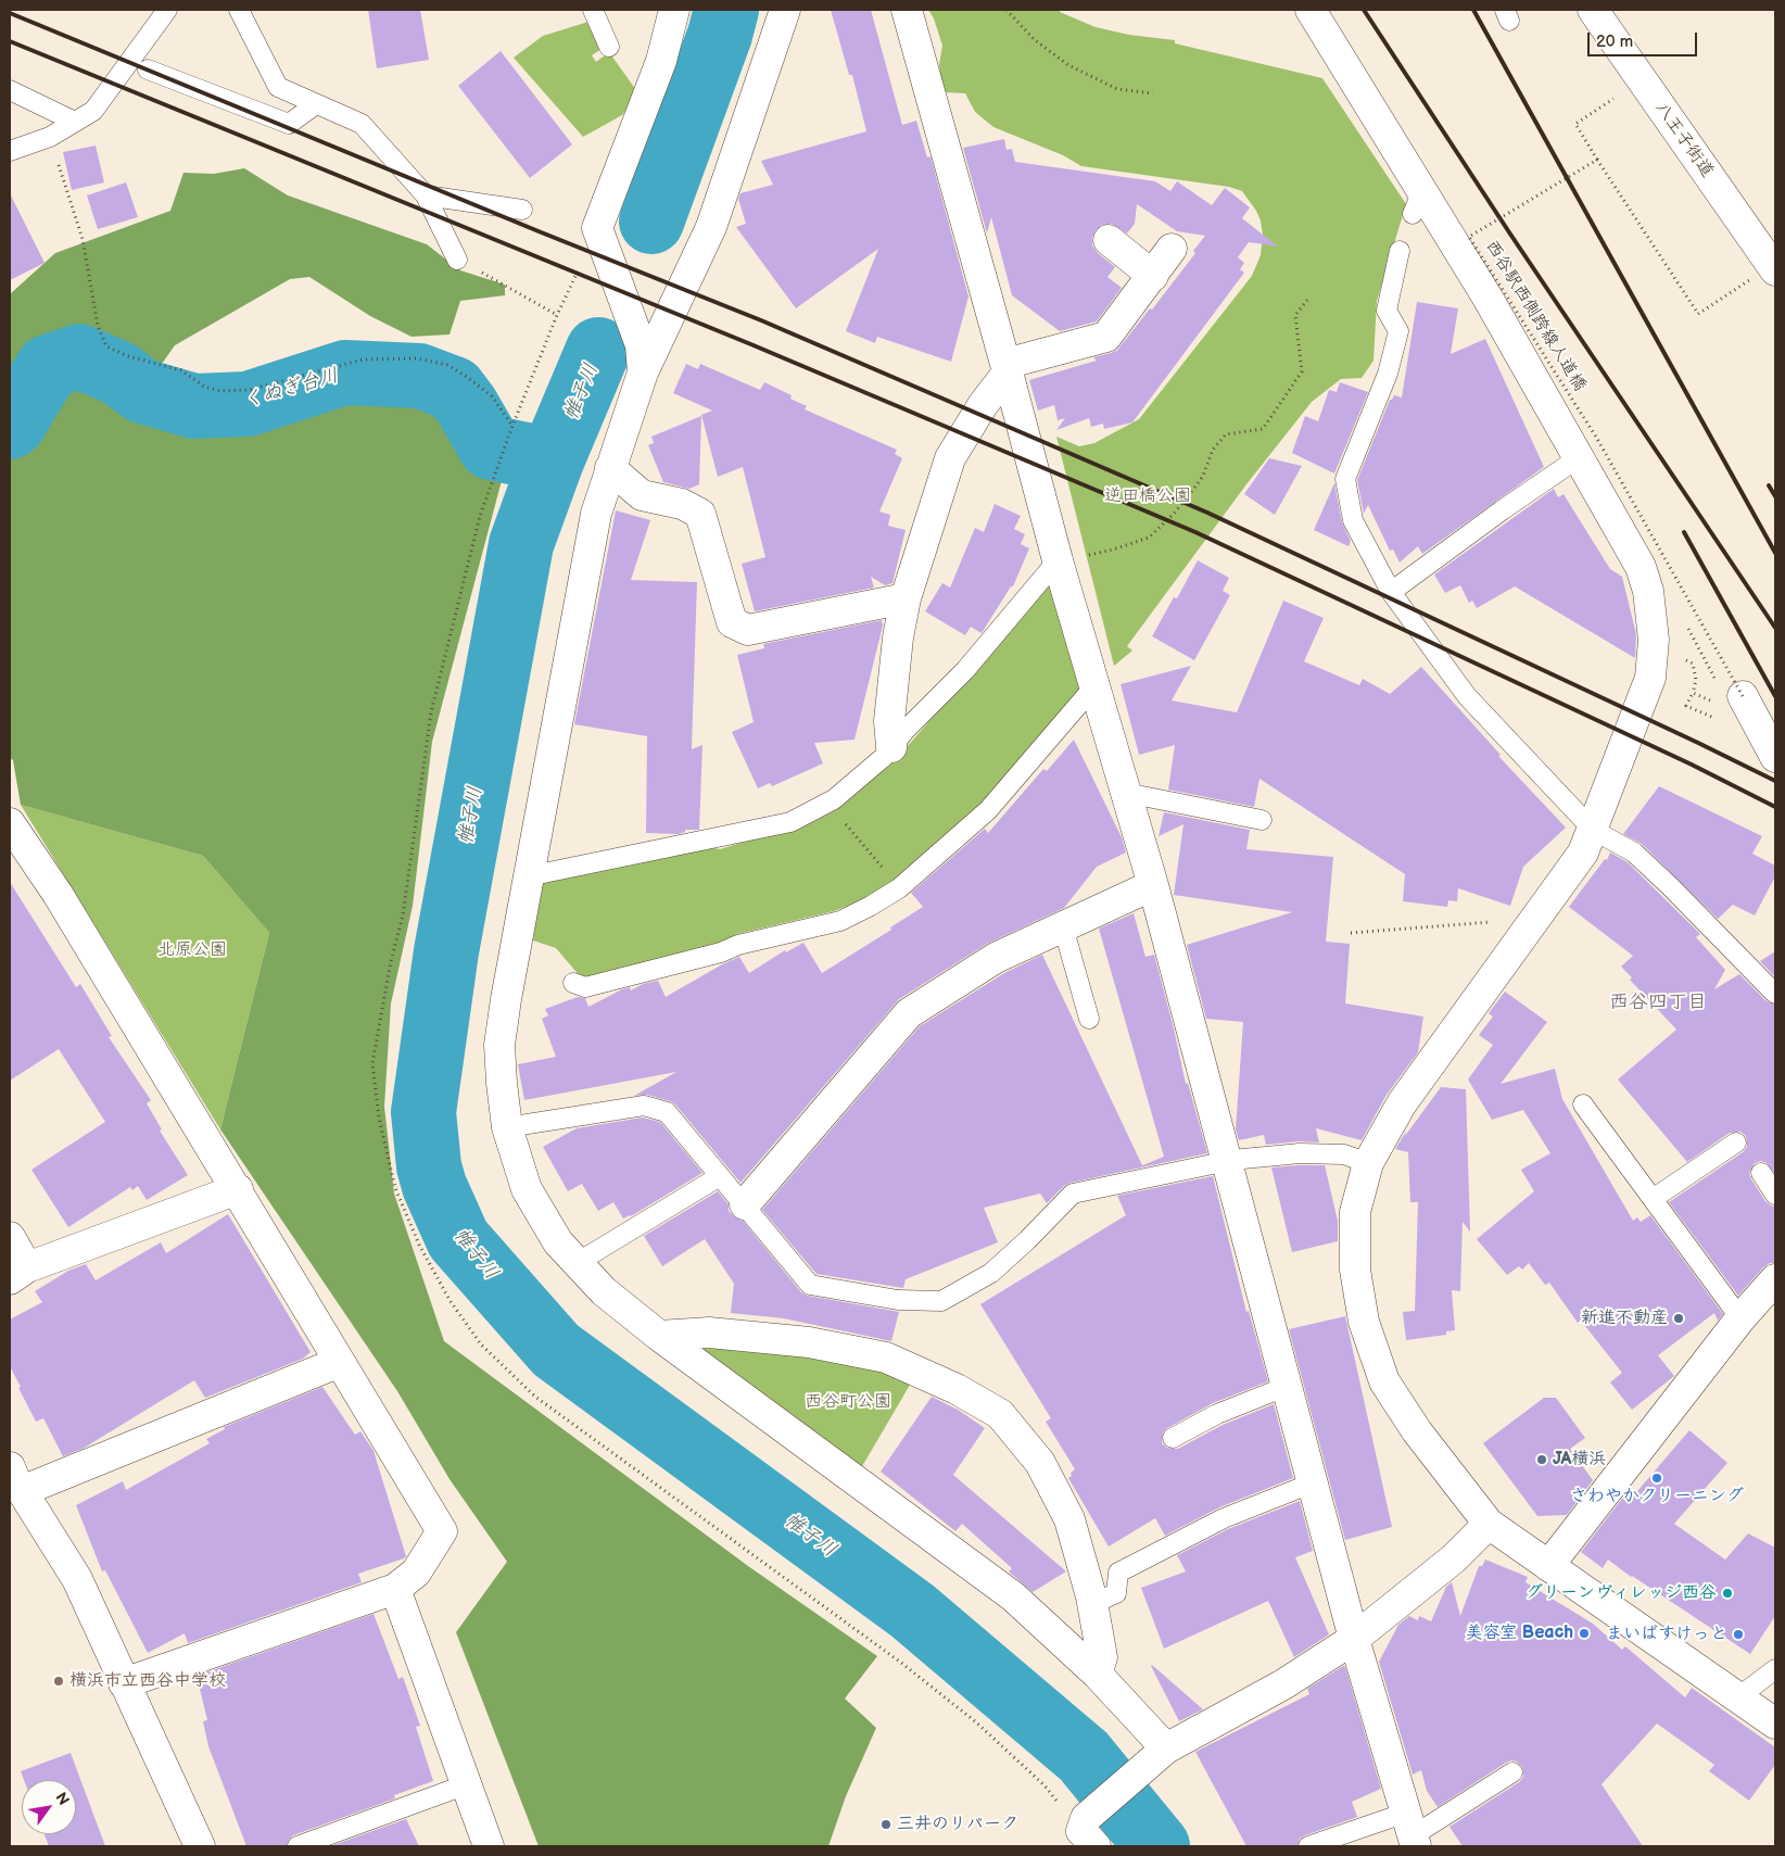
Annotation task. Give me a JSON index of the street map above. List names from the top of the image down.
{
  "streets": {
    "main road": ["八王子街道"],
    "path": ["西谷駅西側跨線人道橋"]
  },
  "districts": ["西谷四丁目"],
  "water": ["くぬぎ台川", "帷子川"],
  "parks": ["逆田橋公園", "北原公園", "西谷町公園"],
  "places": [
    "新進不動産",
    "JA横浜",
    "さわやかクリーニング",
    "グリーンヴィレッジ西谷",
    "美容室 Beach",
    "まいばすけっと",
    "横浜市立西谷中学校",
    "三井のリパーク"
  ],
  "scale_bar": "20 m",
  "north": "top right"
}
